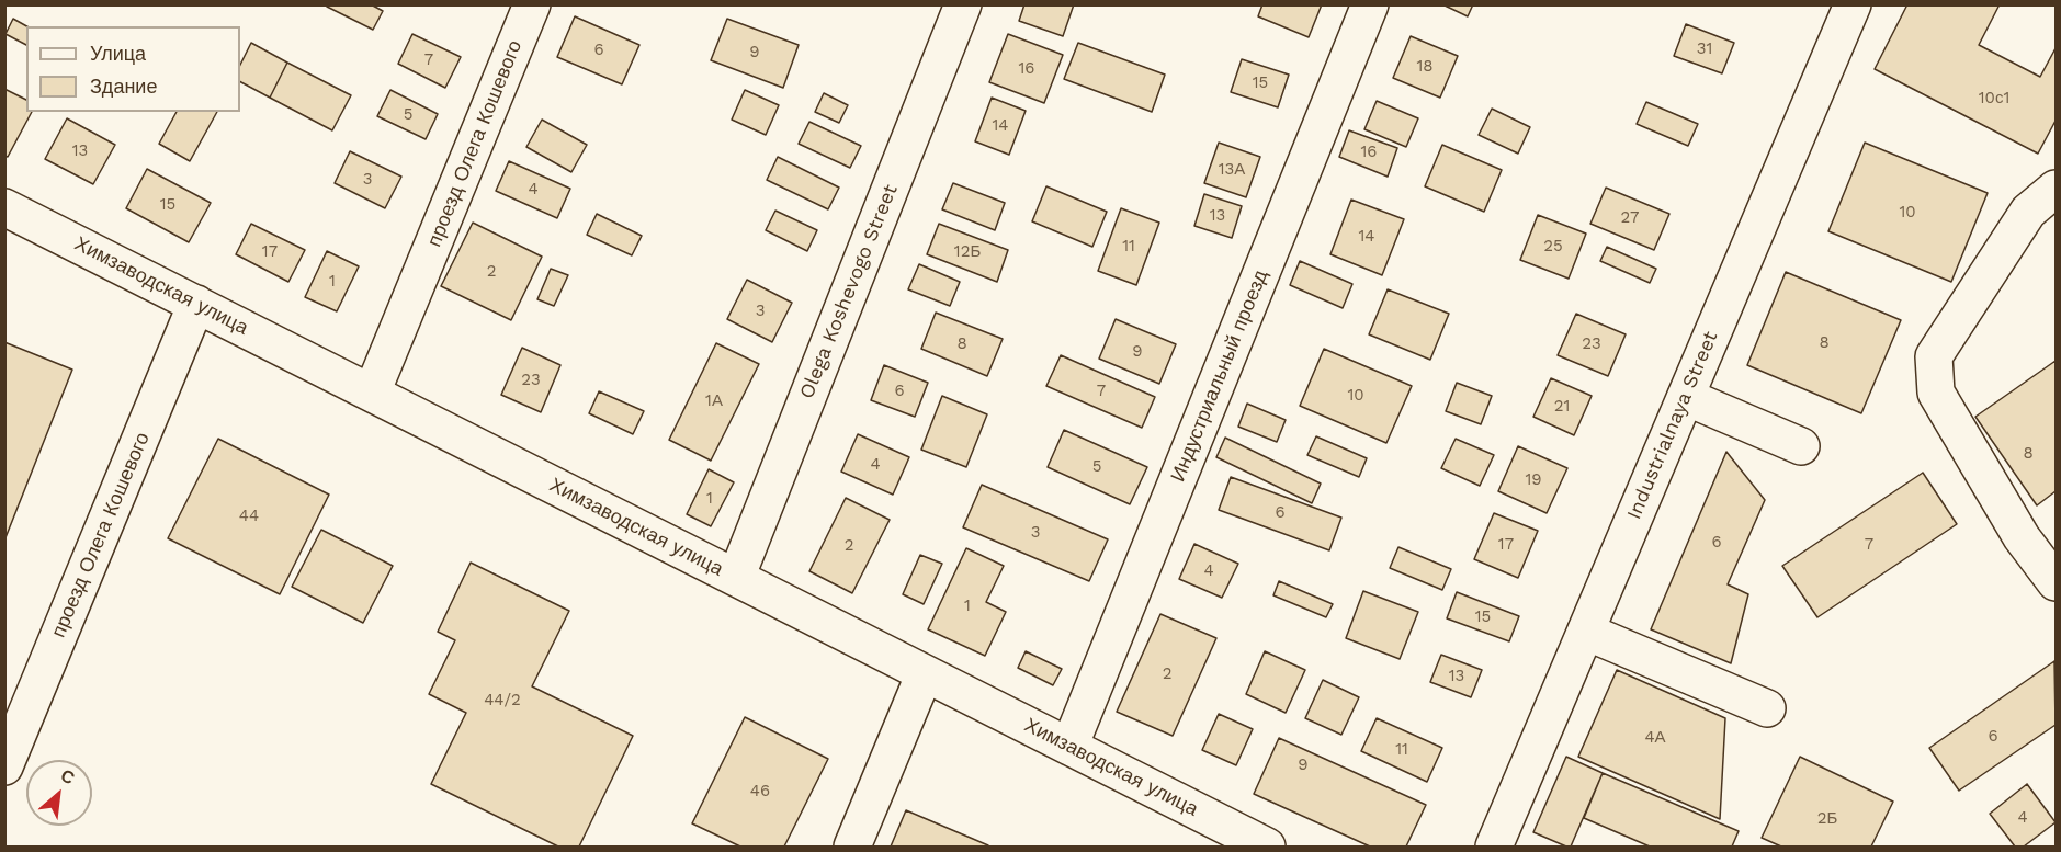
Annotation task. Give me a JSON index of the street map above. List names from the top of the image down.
{
  "streets": {
    "street": [
      "проезд Олега Кошевого",
      "Химзаводская улица",
      "Olega Koshevogo Street",
      "Индустриальный проезд",
      "Industrialnaya Street"
    ]
  },
  "crossings": [
    ["проезд Олега Кошевого", "Химзаводская улица"],
    ["Химзаводская улица", "Olega Koshevogo Street"],
    ["Химзаводская улица", "Индустриальный проезд"]
  ],
  "house_numbers": [
    "31",
    "6",
    "9",
    "7",
    "18",
    "16",
    "15",
    "10с1",
    "5",
    "14",
    "13",
    "16",
    "13А",
    "3",
    "4",
    "15",
    "10",
    "13",
    "27",
    "14",
    "11",
    "25",
    "17",
    "12Б",
    "2",
    "1",
    "3",
    "8",
    "8",
    "23",
    "9",
    "23",
    "6",
    "7",
    "10",
    "1А",
    "21",
    "8",
    "4",
    "5",
    "19",
    "1",
    "6",
    "44",
    "3",
    "6",
    "17",
    "7",
    "2",
    "4",
    "1",
    "15",
    "2",
    "13",
    "44/2",
    "6",
    "4А",
    "11",
    "9",
    "46",
    "4",
    "2Б"
  ],
  "legend": ["Улица", "Здание"],
  "north": "top right"
}
